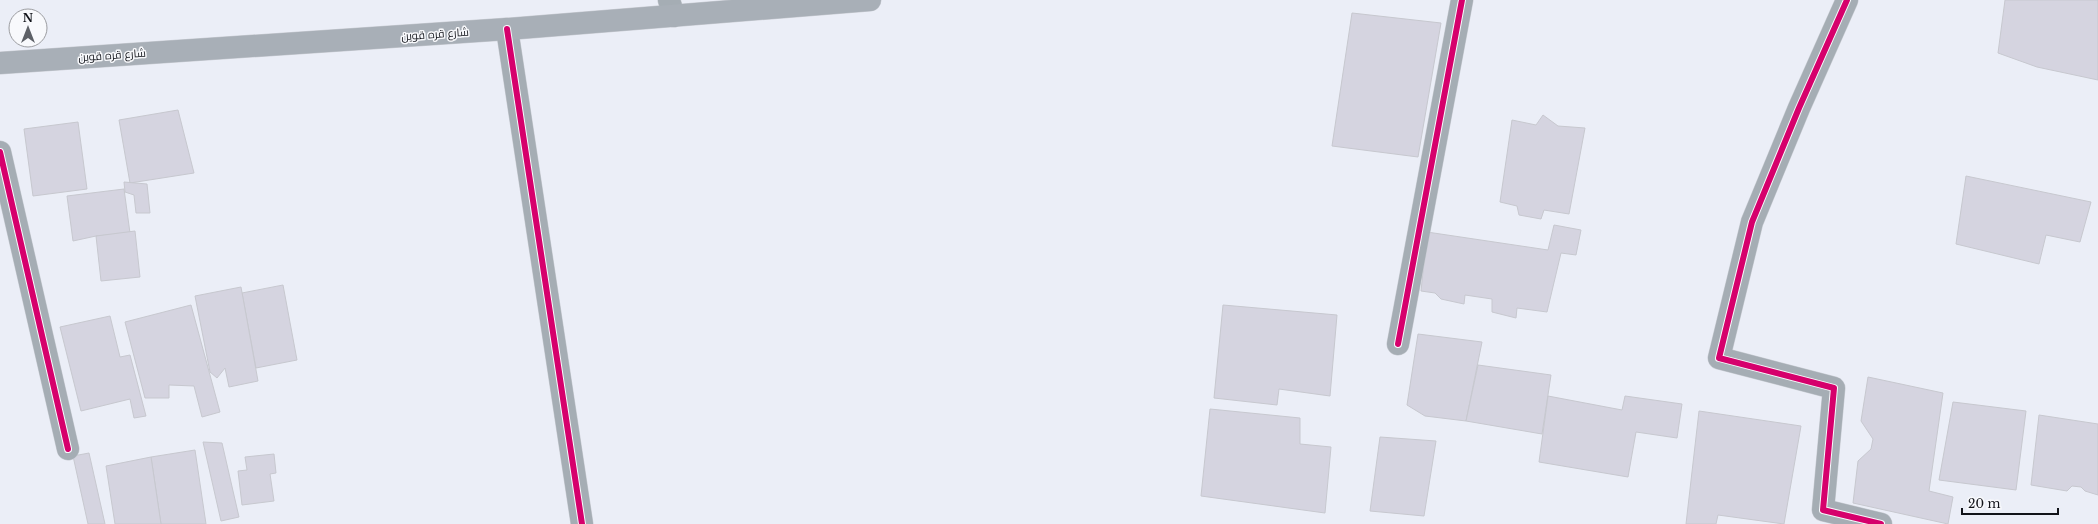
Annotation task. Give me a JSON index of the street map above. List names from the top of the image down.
{
  "streets": {
    "main road": ["شارع قره قوين"]
  },
  "scale_bar": "20 m",
  "north": "top"
}
